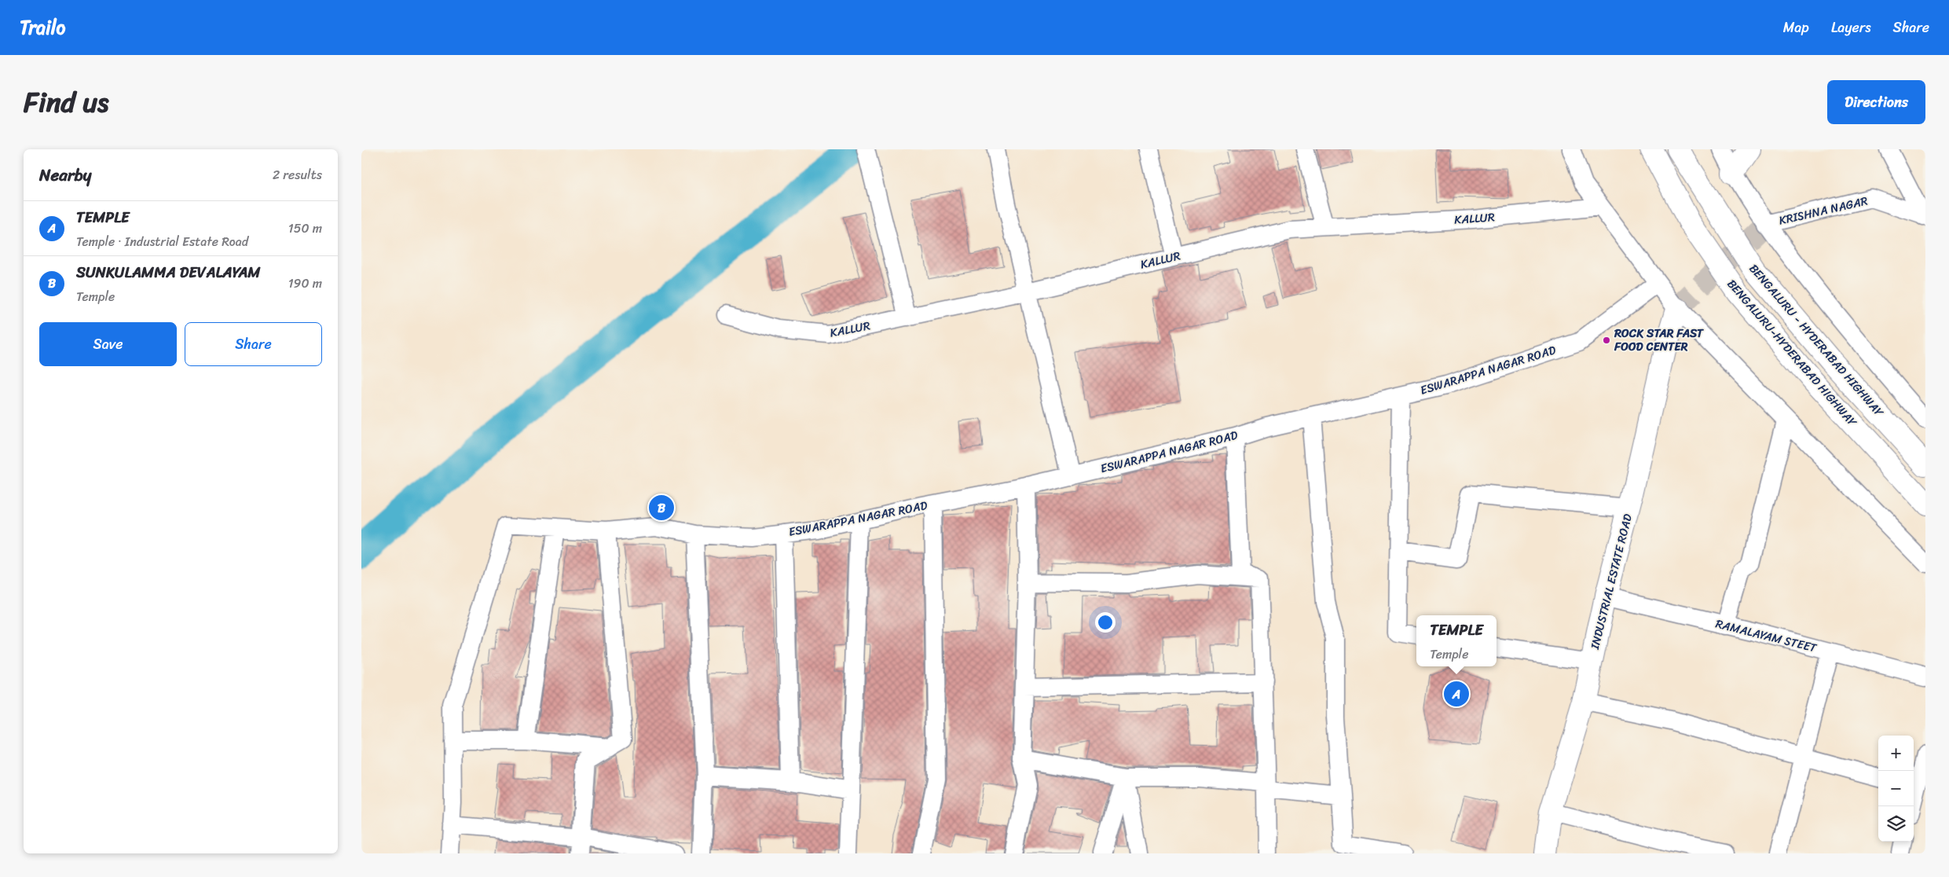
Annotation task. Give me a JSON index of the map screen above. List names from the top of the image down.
{
  "streets": {
    "main road": ["BENGALURU - HYDERABAD HIGHWAY", "BENGALURU-HYDERABAD HIGHWAY", "INDUSTRIAL ESTATE ROAD"],
    "street": [
      "KRISHNA NAGAR",
      "KALLUR",
      "ESWARAPPA NAGAR ROAD",
      "RAMALAYAM STEET"
    ]
  },
  "crossings": [
    ["INDUSTRIAL ESTATE ROAD", "RAMALAYAM STEET"]
  ],
  "places": ["ROCK STAR FAST FOOD CENTER"],
  "page": {
    "header": "Trailo",
    "nav": ["Map", "Layers", "Share"],
    "title": "Find us",
    "buttons": [
      "Directions",
      ["Save", "Share"]
    ],
    "heading": ["Nearby", "2 results"],
    "list": [
      {
        "mark": "A",
        "name": "TEMPLE",
        "note": "Temple · Industrial Estate Road",
        "value": "150 m"
      },
      {
        "mark": "B",
        "name": "SUNKULAMMA DEVALAYAM",
        "note": "Temple",
        "value": "190 m"
      }
    ],
    "pins": ["B", "A"],
    "popup": ["TEMPLE", "Temple"],
    "map_buttons": ["+", "−"]
  }
}
